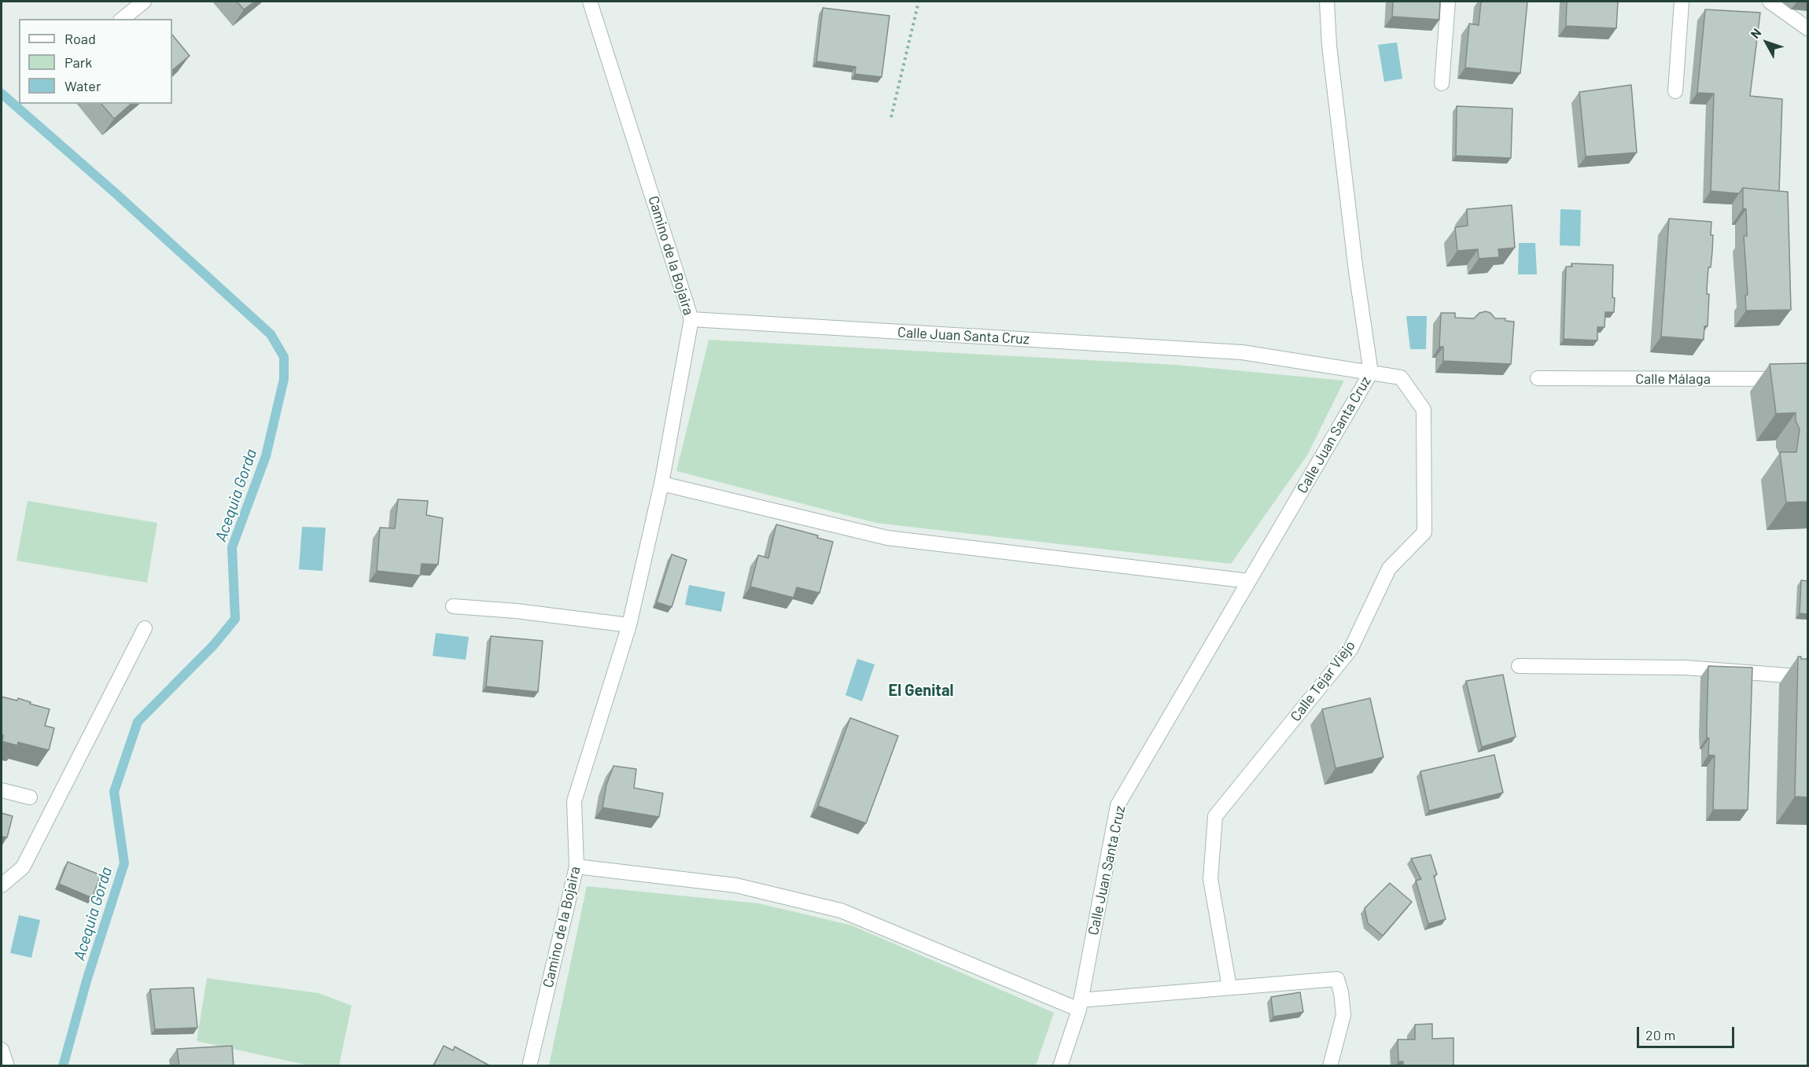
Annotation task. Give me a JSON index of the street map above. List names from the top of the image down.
{
  "streets": {
    "street": [
      "Camino de la Bojaira",
      "Calle Juan Santa Cruz",
      "Calle Málaga",
      "Calle Tejar Viejo"
    ]
  },
  "crossings": [
    ["Camino de la Bojaira", "Calle Juan Santa Cruz"],
    ["Calle Juan Santa Cruz", "Calle Tejar Viejo"]
  ],
  "districts": ["El Genital"],
  "water": ["Acequia Gorda"],
  "legend": ["Road", "Park", "Water"],
  "scale_bar": "20 m",
  "north": "top left"
}
